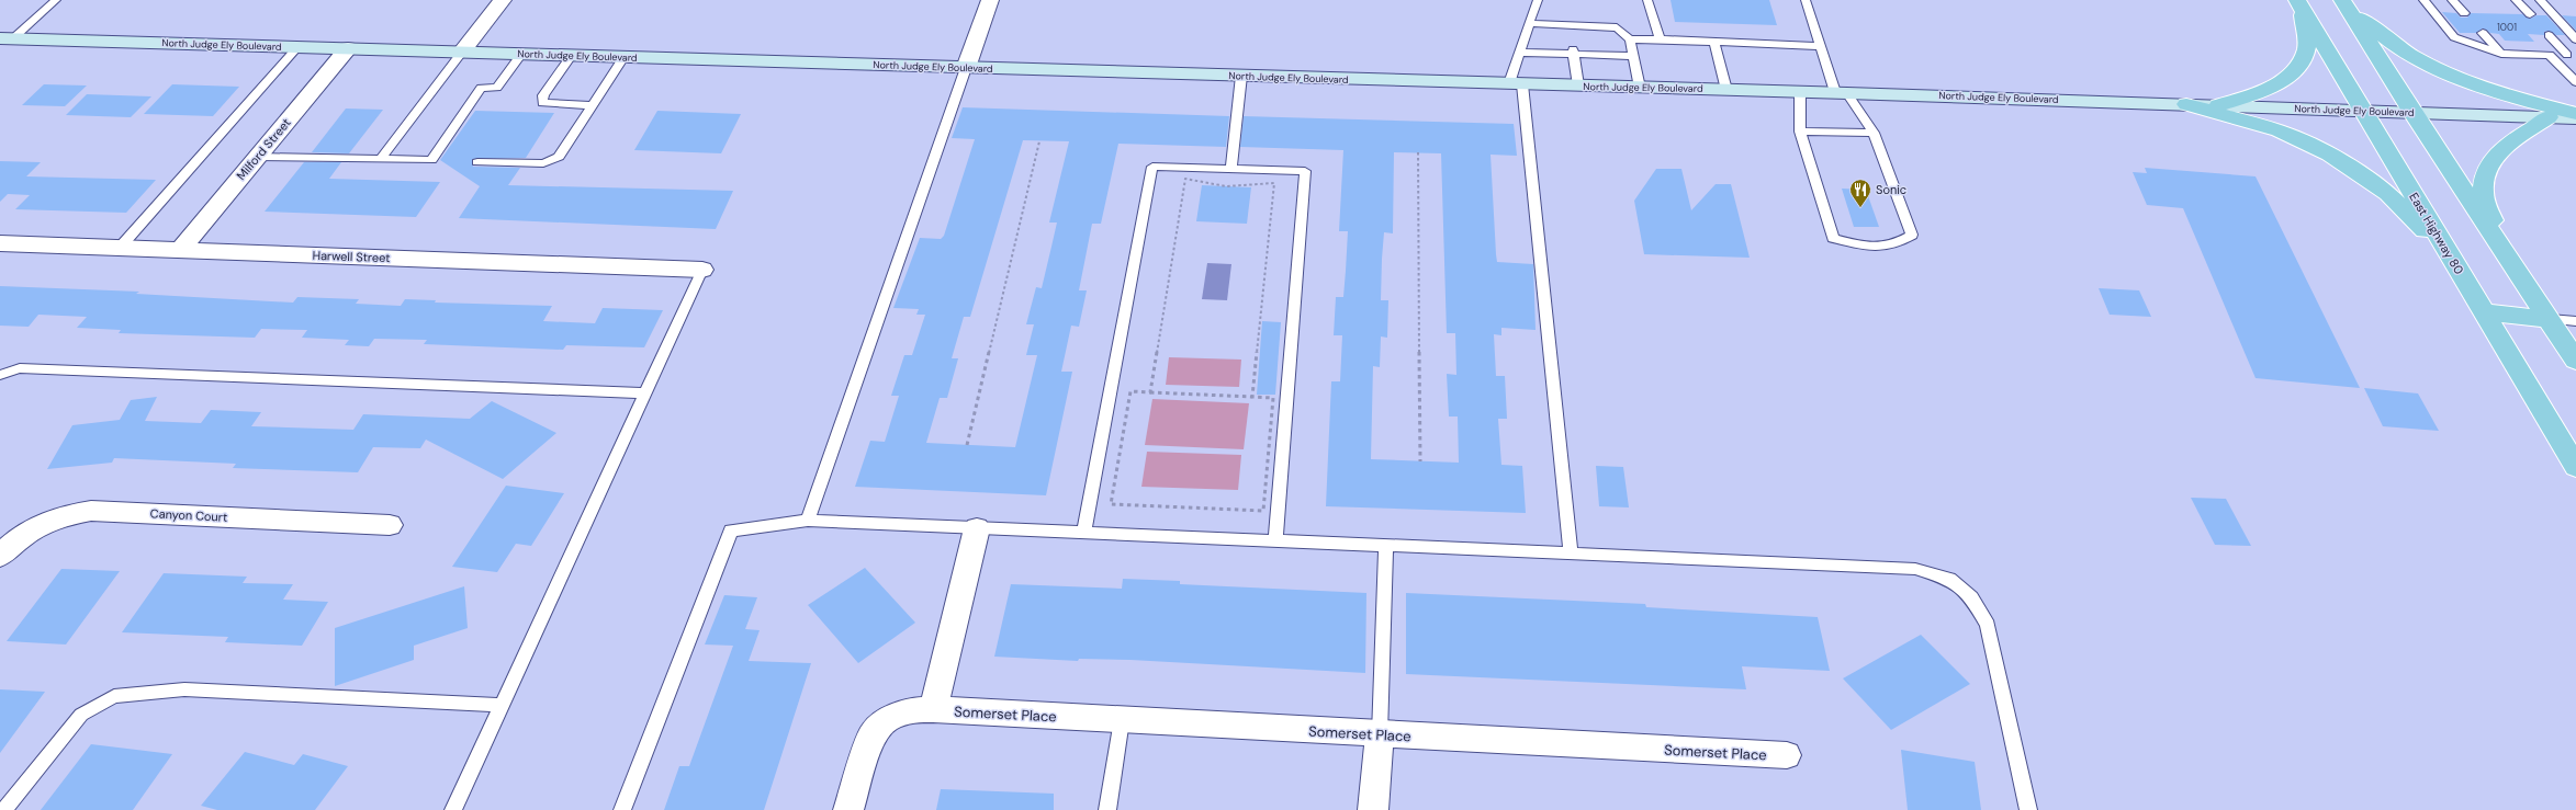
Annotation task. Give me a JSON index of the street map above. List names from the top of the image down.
{
  "streets": {
    "main road": ["North Judge Ely Boulevard", "East Highway 80"],
    "street": [
      "Milford Street",
      "Harwell Street",
      "Canyon Court",
      "Somerset Place"
    ]
  },
  "crossings": [
    ["North Judge Ely Boulevard", "Milford Street"],
    ["North Judge Ely Boulevard", "East Highway 80"],
    ["Milford Street", "Harwell Street"]
  ],
  "places": {
    "restaurant": ["Sonic"]
  },
  "house_numbers": ["1001"]
}
